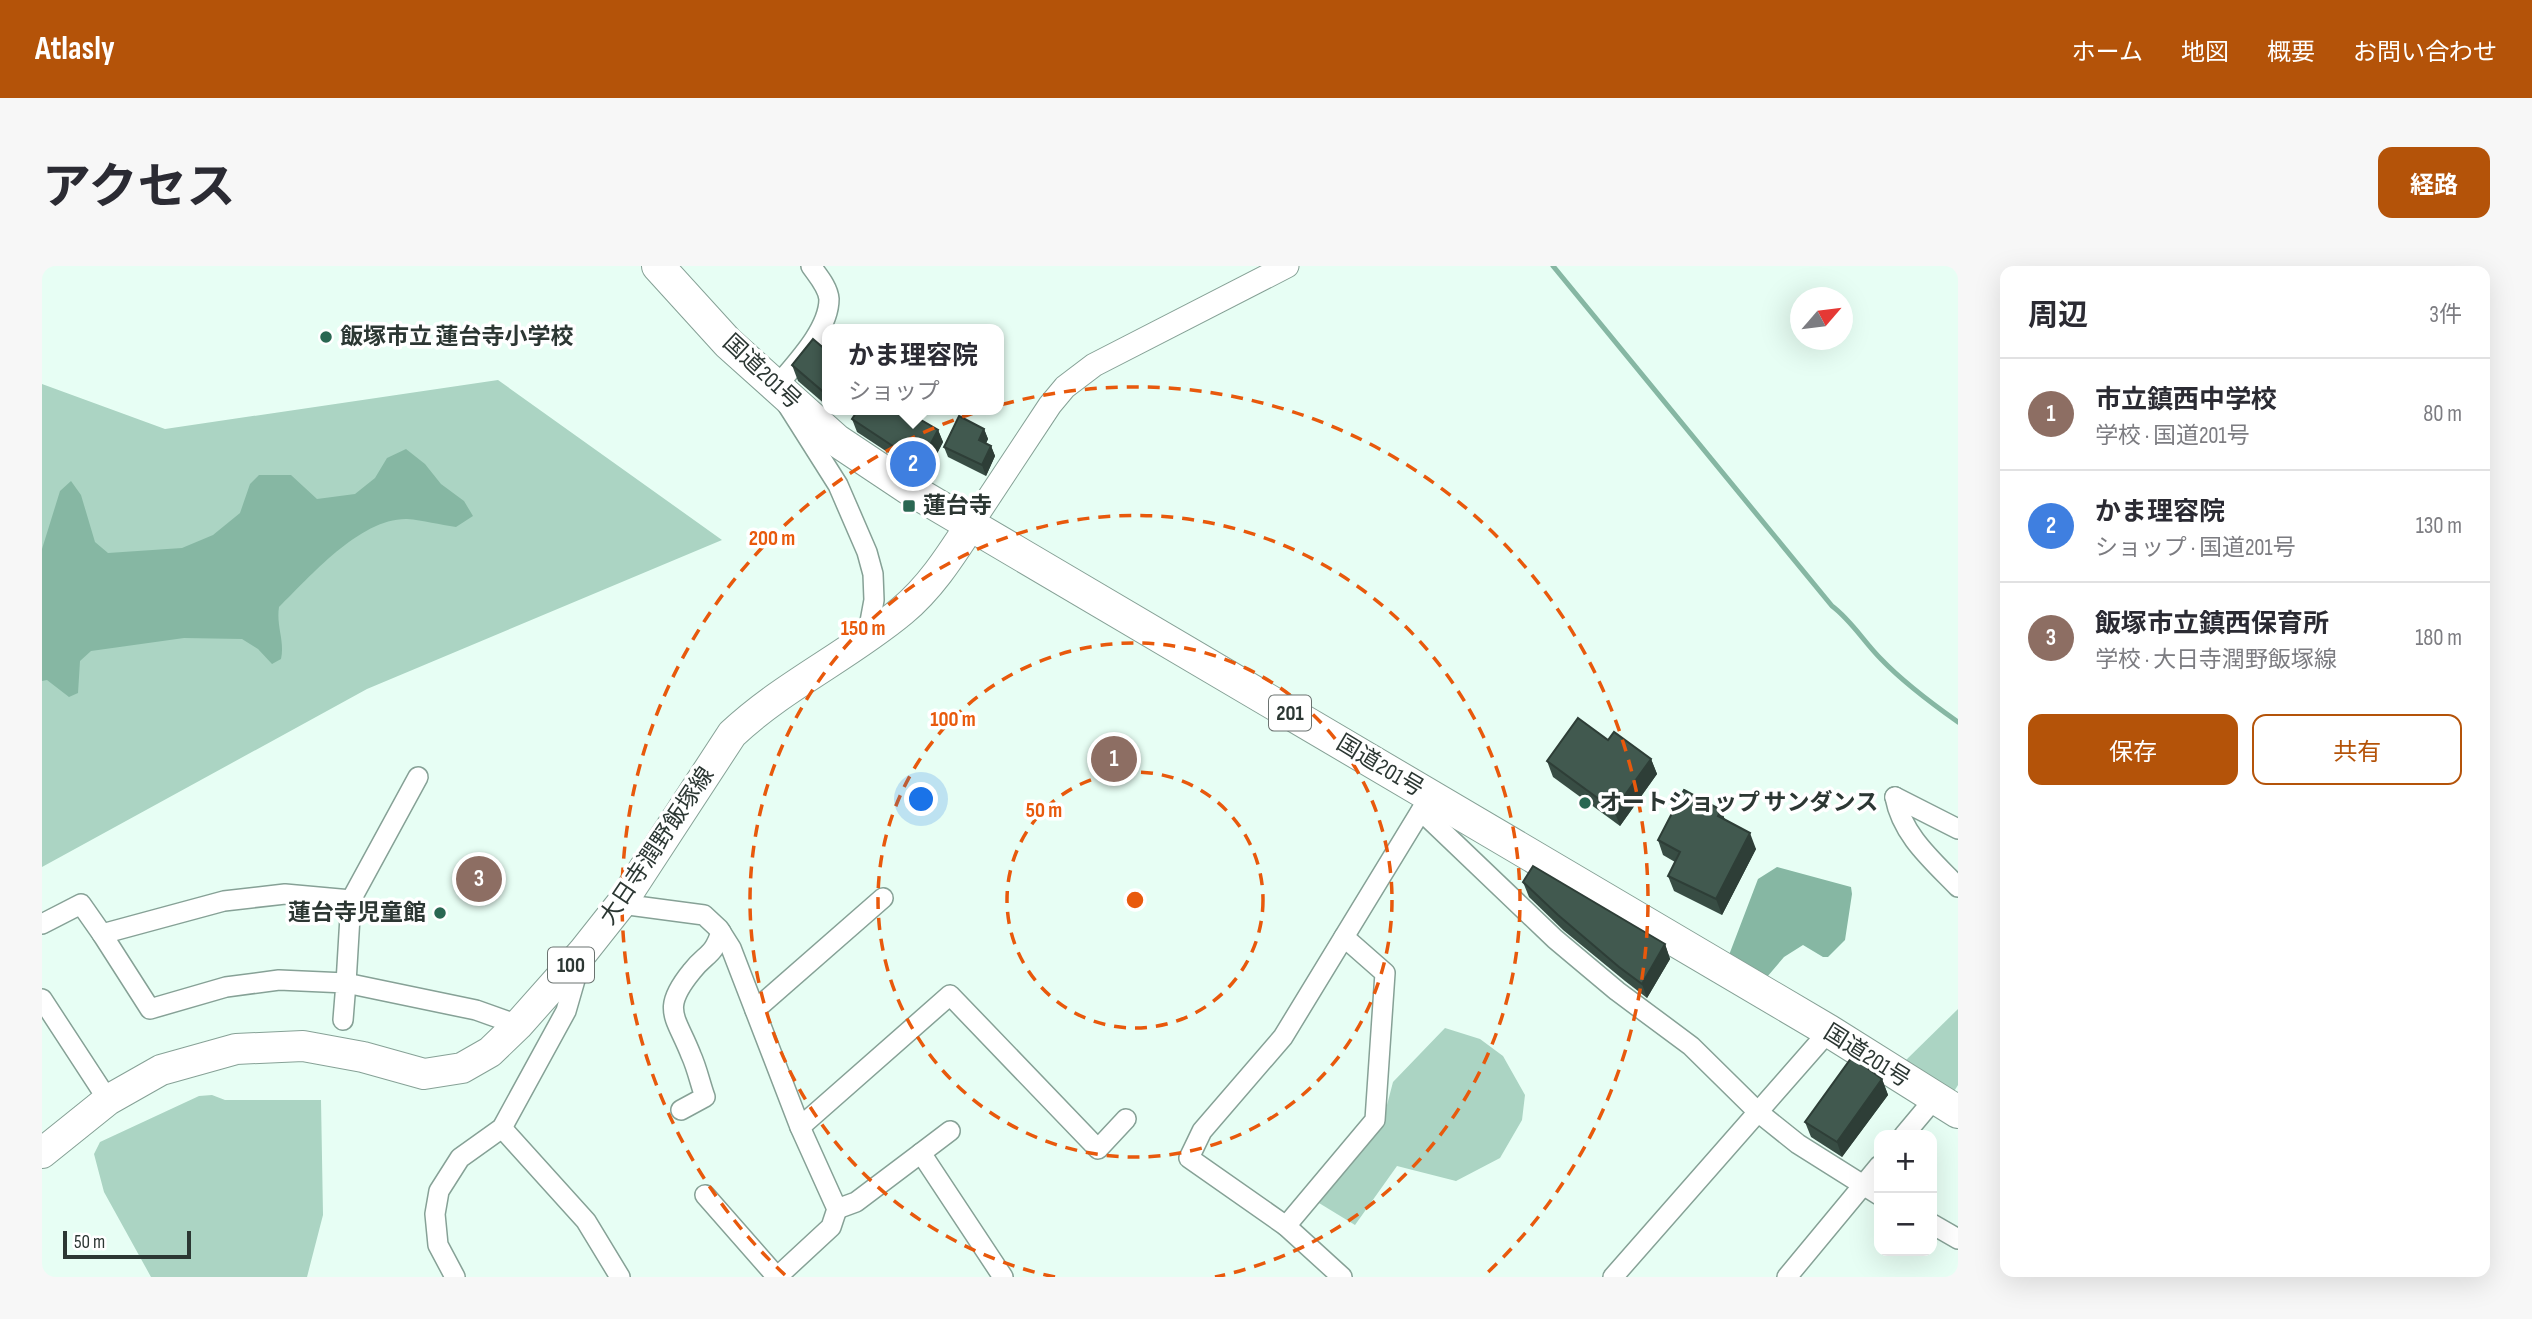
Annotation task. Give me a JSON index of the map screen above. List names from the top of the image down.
{
  "streets": {
    "highway": ["国道201号", "201"],
    "main road": ["大日寺潤野飯塚線", "100"]
  },
  "crossings": [
    ["国道201号", "大日寺潤野飯塚線"]
  ],
  "places": {
    "other": ["飯塚市立 蓮台寺小学校", "オートショップ サンダンス", "蓮台寺児童館"],
    "transit": ["蓮台寺"]
  },
  "scale_bar": "50 m",
  "north": "top right",
  "page": {
    "header": "Atlasly",
    "nav": [
      "ホーム",
      "地図",
      "概要",
      "お問い合わせ"
    ],
    "title": "アクセス",
    "buttons": [
      "経路",
      ["保存", "共有"]
    ],
    "heading": ["周辺", "3件"],
    "popup": ["かま理容院", "ショップ"],
    "list": [
      {
        "mark": "1",
        "name": "市立鎮西中学校",
        "note": "学校 · 国道201号",
        "value": "80 m"
      },
      {
        "mark": "2",
        "name": "かま理容院",
        "note": "ショップ · 国道201号",
        "value": "130 m"
      },
      {
        "mark": "3",
        "name": "飯塚市立鎮西保育所",
        "note": "学校 · 大日寺潤野飯塚線",
        "value": "180 m"
      }
    ],
    "pins": ["2", "1", "3"],
    "map_buttons": ["+", "−"],
    "scale": "50 m"
  },
  "rings": [
    "200 m",
    "150 m",
    "100 m",
    "50 m"
  ]
}
